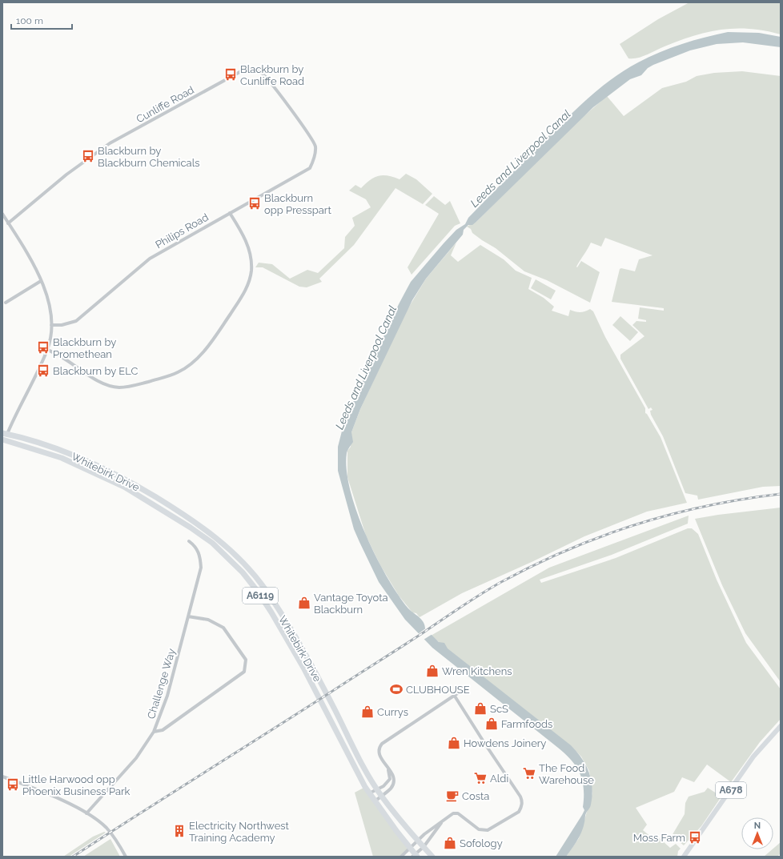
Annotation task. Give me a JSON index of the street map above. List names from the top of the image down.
{
  "streets": {
    "highway": ["Whitebirk Drive", "A6119"],
    "main road": ["A678"],
    "street": ["Cunliffe Road", "Philips Road", "Challenge Way"]
  },
  "crossings": [
    ["Cunliffe Road", "Philips Road"]
  ],
  "water": ["Leeds and Liverpool Canal"],
  "places": {
    "bus stop": [
      "Blackburn by Cunliffe Road",
      "Blackburn by Blackburn Chemicals",
      "Blackburn opp Presspart",
      "Blackburn by Promethean",
      "Blackburn by ELC",
      "Little Harwood opp Phoenix Business Park",
      "Moss Farm"
    ],
    "shop": [
      "Vantage Toyota Blackburn",
      "Wren Kitchens",
      "ScS",
      "Currys",
      "Farmfoods",
      "Howdens Joinery",
      "Sofology"
    ],
    "sports": ["CLUBHOUSE"],
    "supermarket": ["The Food Warehouse", "Aldi"],
    "cafe": ["Costa"],
    "building": ["Electricity Northwest Training Academy"]
  },
  "scale_bar": "100 m",
  "north": "top"
}
